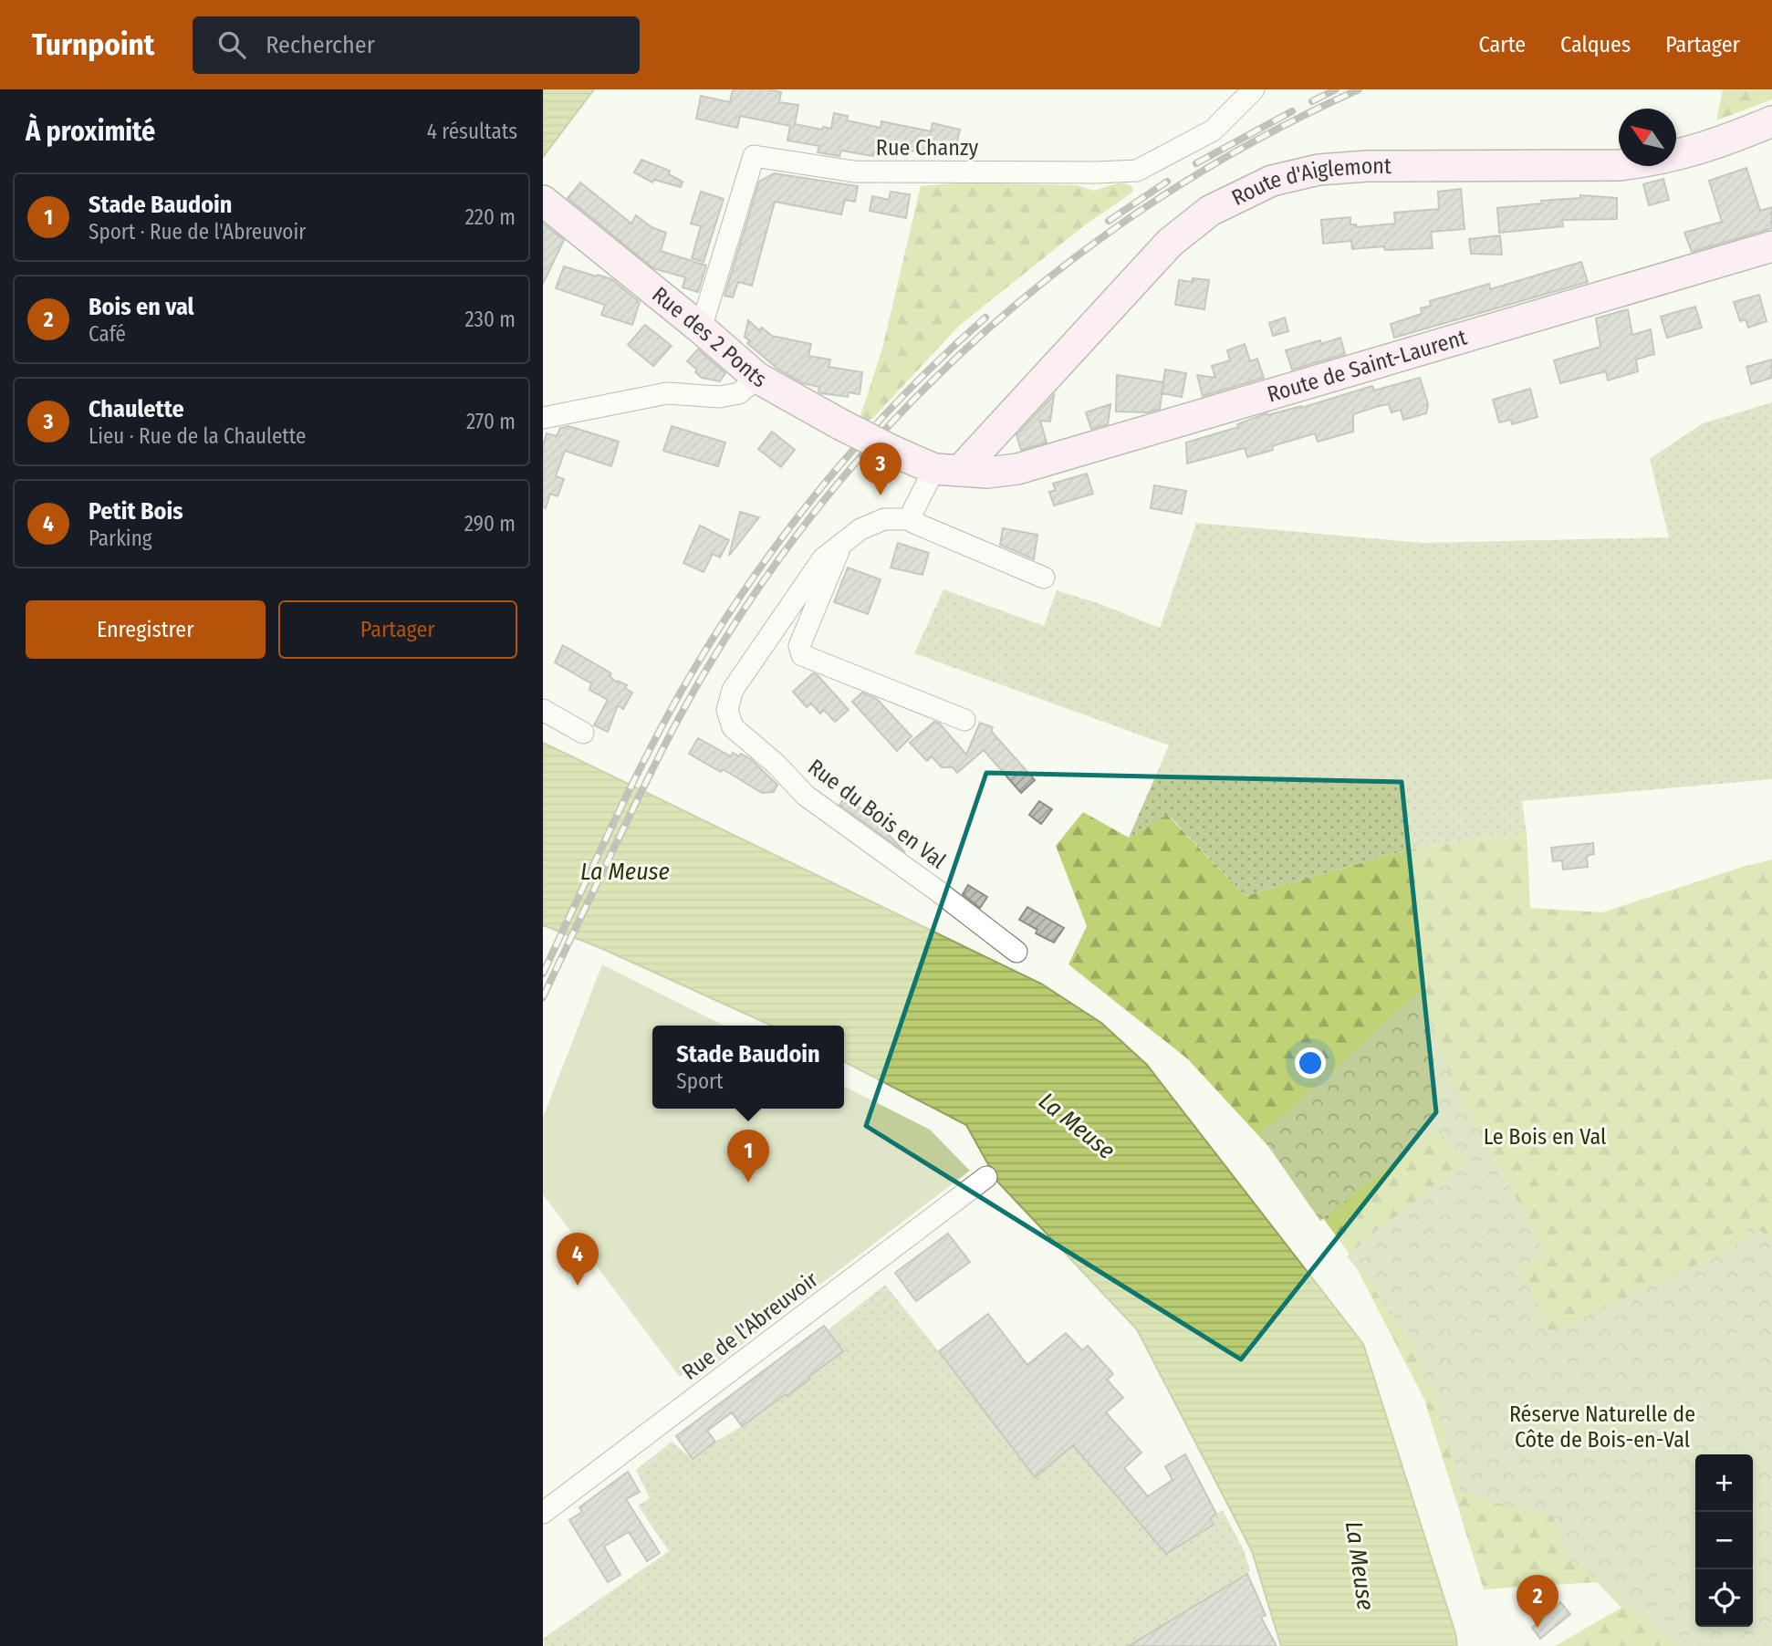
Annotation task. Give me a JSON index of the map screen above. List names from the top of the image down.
{
  "streets": {
    "street": [
      "Rue Chanzy",
      "Route d'Aiglemont",
      "Rue des 2 Ponts",
      "Route de Saint-Laurent",
      "Rue du Bois en Val",
      "Rue de l'Abreuvoir"
    ]
  },
  "crossings": [
    ["Rue Chanzy", "Rue des 2 Ponts"],
    ["Route d'Aiglemont", "Rue des 2 Ponts"],
    ["Route d'Aiglemont", "Route de Saint-Laurent"],
    ["Rue des 2 Ponts", "Route de Saint-Laurent"]
  ],
  "water": ["La Meuse"],
  "parks": ["Le Bois en Val", "Réserve Naturelle de Côte de Bois-en-Val"],
  "north": "top left",
  "page": {
    "header": "Turnpoint",
    "search": "Rechercher",
    "nav": ["Carte", "Calques", "Partager"],
    "heading": ["À proximité", "4 résultats"],
    "list": [
      {
        "mark": "1",
        "name": "Stade Baudoin",
        "note": "Sport · Rue de l'Abreuvoir",
        "value": "220 m"
      },
      {
        "mark": "2",
        "name": "Bois en val",
        "note": "Café",
        "value": "230 m"
      },
      {
        "mark": "3",
        "name": "Chaulette",
        "note": "Lieu · Rue de la Chaulette",
        "value": "270 m"
      },
      {
        "mark": "4",
        "name": "Petit Bois",
        "note": "Parking",
        "value": "290 m"
      }
    ],
    "pins": [
      "3",
      "1",
      "4",
      "2"
    ],
    "buttons": ["Enregistrer", "Partager"],
    "popup": ["Stade Baudoin", "Sport"],
    "map_buttons": ["+", "−"]
  }
}
